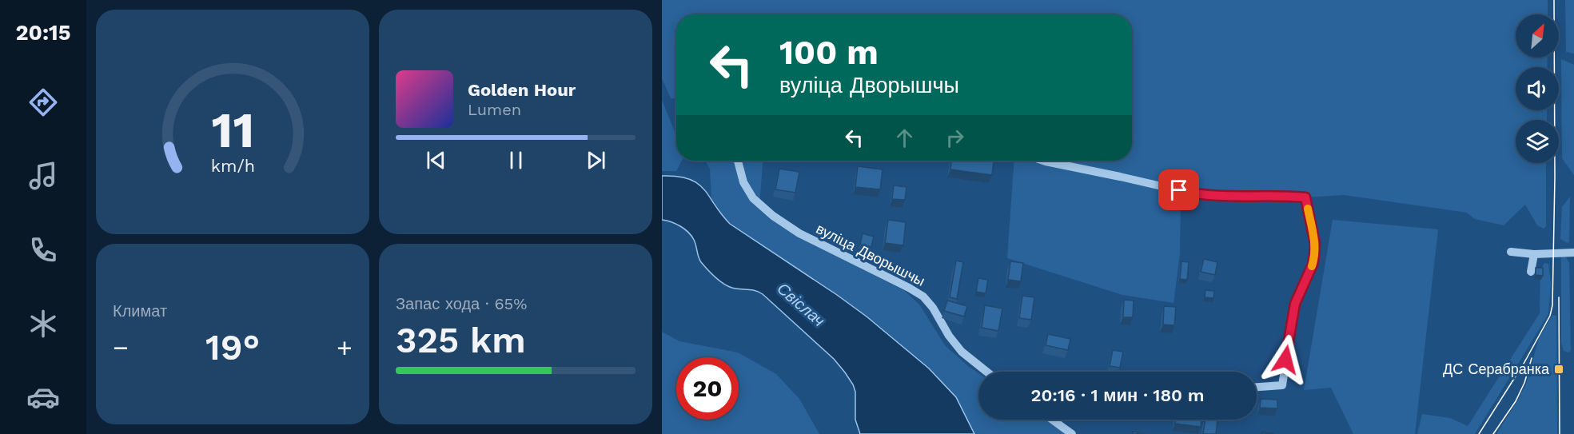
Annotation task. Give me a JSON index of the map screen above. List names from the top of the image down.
{
  "streets": {
    "street": ["вуліца Дворышчы"]
  },
  "water": ["Свіслач"],
  "places": {
    "transit": ["ДС Серабранка"]
  },
  "north": "top right",
  "page": {
    "tabs": "20:15",
    "turn": ["100 m", "вуліца Дворышчы"],
    "song": ["Golden Hour", "Lumen"],
    "tile": [
      "Климат",
      ["Запас хода · 65%", "325 km"]
    ],
    "heat": ["−", "19°", "+"],
    "limit": "20",
    "trip": "20:16 · 1 мин · 180 m",
    "gauge": ["11", "km/h"]
  }
}
